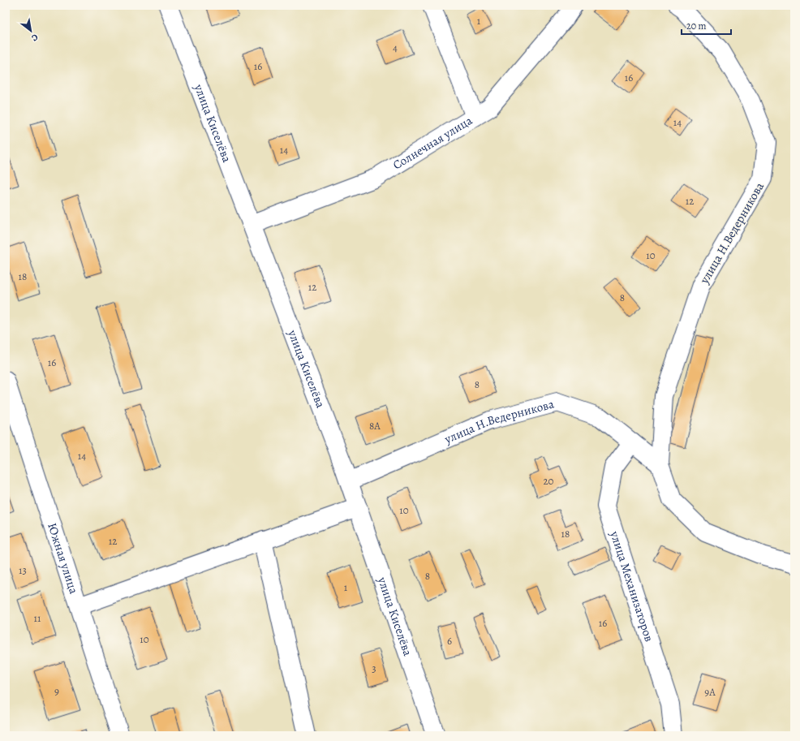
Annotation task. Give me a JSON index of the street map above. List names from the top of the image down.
{
  "streets": {
    "street": [
      "улица Киселёва",
      "Солнечная улица",
      "улица Н.Ведерникова",
      "Южная улица",
      "улица Механизаторов"
    ]
  },
  "crossings": [
    ["улица Киселёва", "Солнечная улица"],
    ["улица Киселёва", "улица Н.Ведерникова"],
    ["улица Н.Ведерникова", "улица Механизаторов"]
  ],
  "house_numbers": [
    "1",
    "4",
    "16",
    "16",
    "14",
    "14",
    "12",
    "10",
    "18",
    "12",
    "8",
    "16",
    "8",
    "8А",
    "14",
    "20",
    "10",
    "18",
    "12",
    "13",
    "8",
    "1",
    "11",
    "16",
    "10",
    "6",
    "3",
    "9",
    "9А"
  ],
  "scale_bar": "20 m",
  "north": "bottom right"
}
